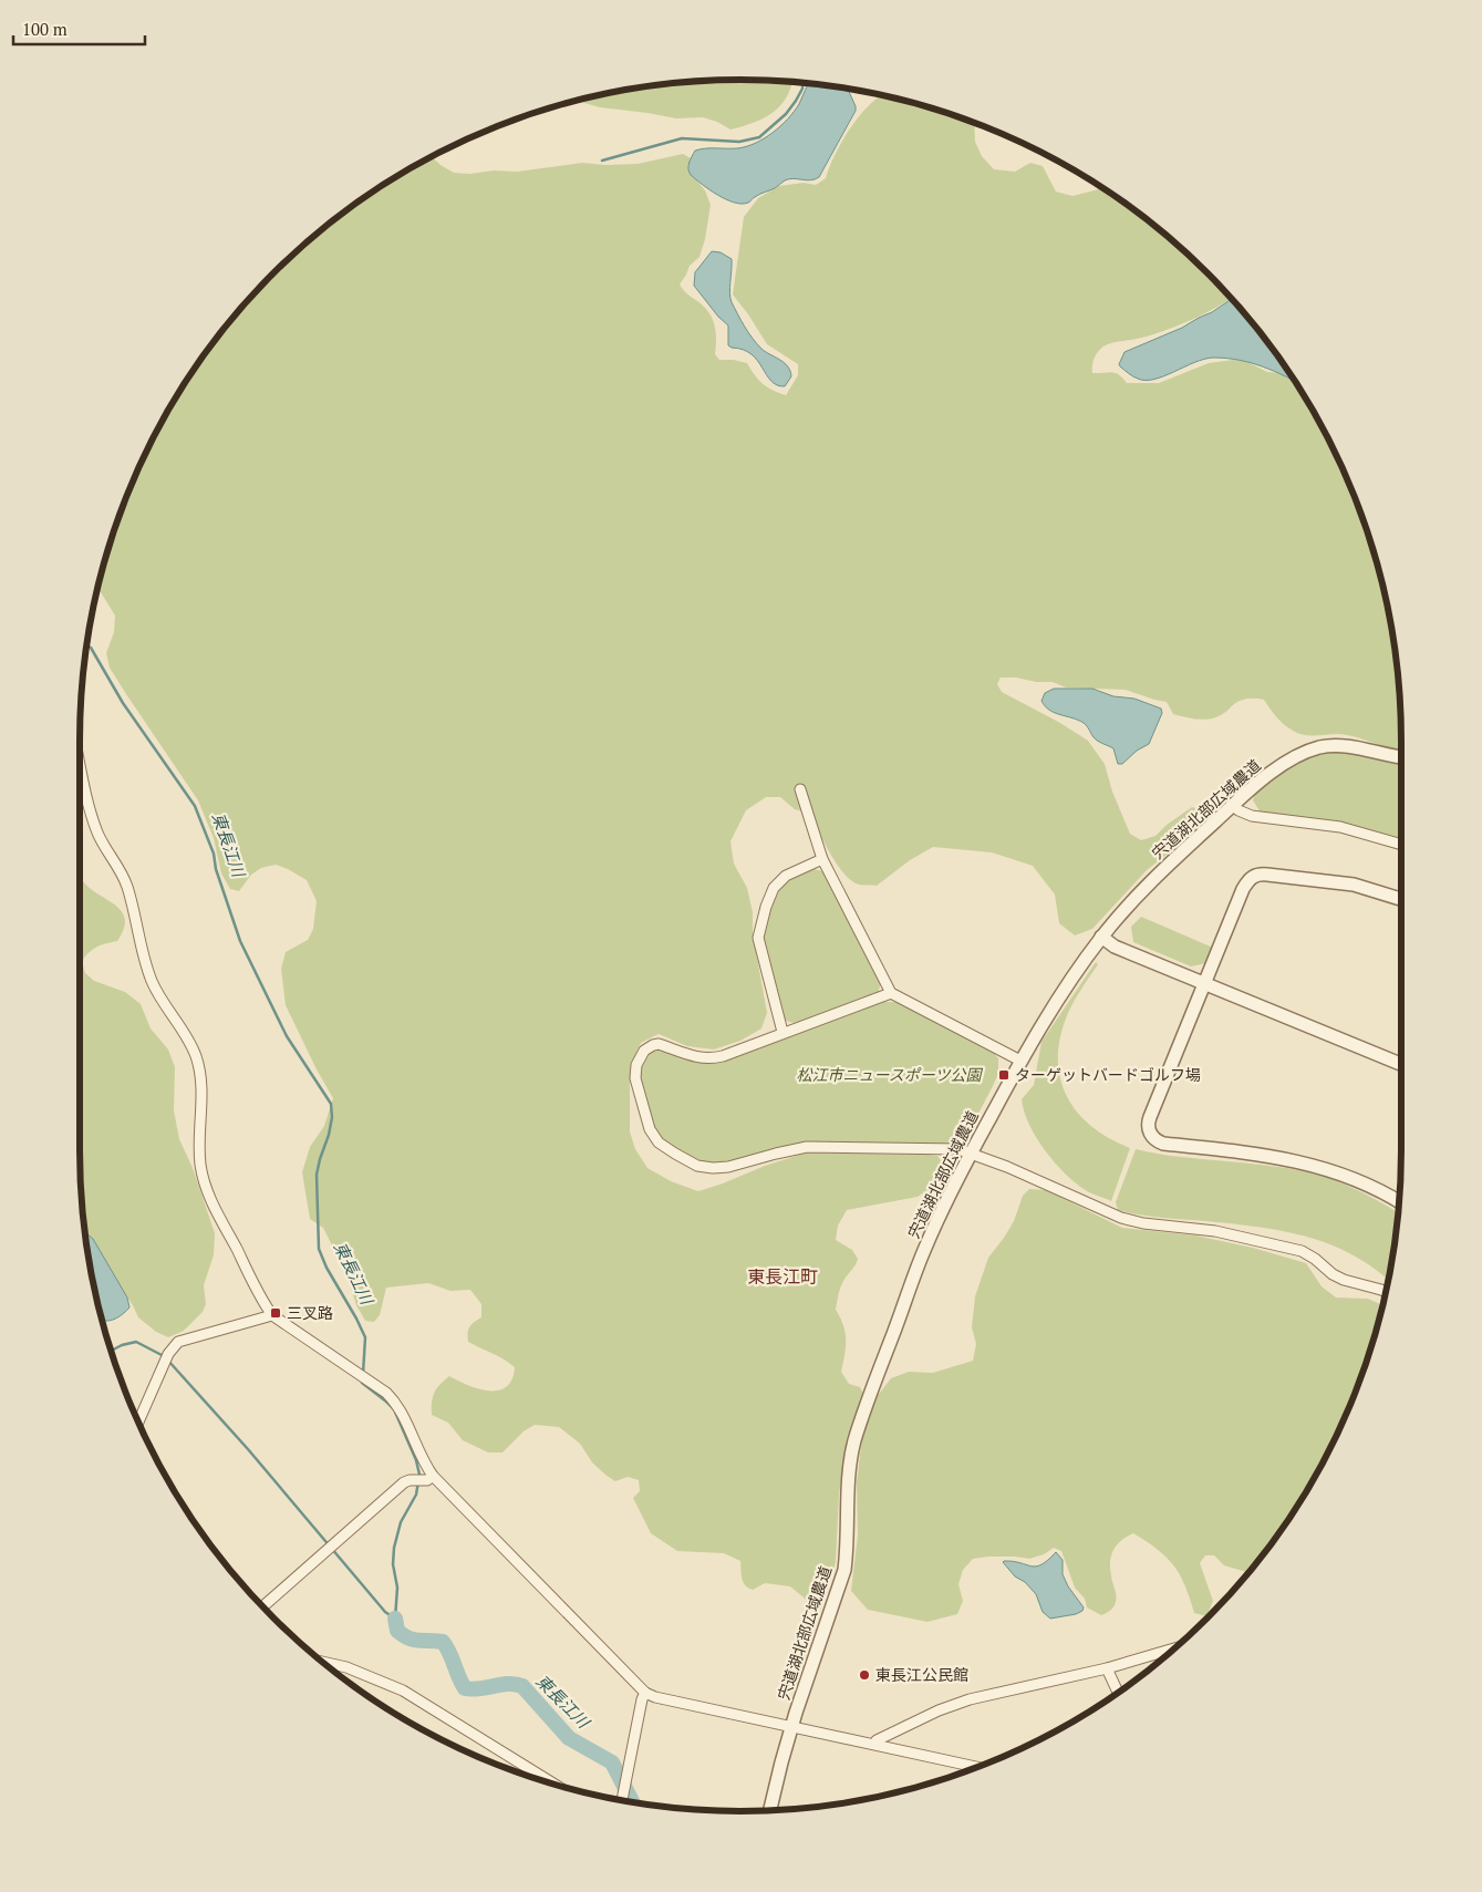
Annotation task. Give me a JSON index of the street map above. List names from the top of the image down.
{
  "streets": {
    "street": ["宍道湖北部広域農道"]
  },
  "districts": ["東長江町"],
  "water": ["東長江川"],
  "parks": ["松江市ニュースポーツ公園"],
  "places": {
    "transit": ["ターゲットバードゴルフ場", "三叉路"],
    "other": ["東長江公民館"]
  },
  "scale_bar": "100 m"
}
